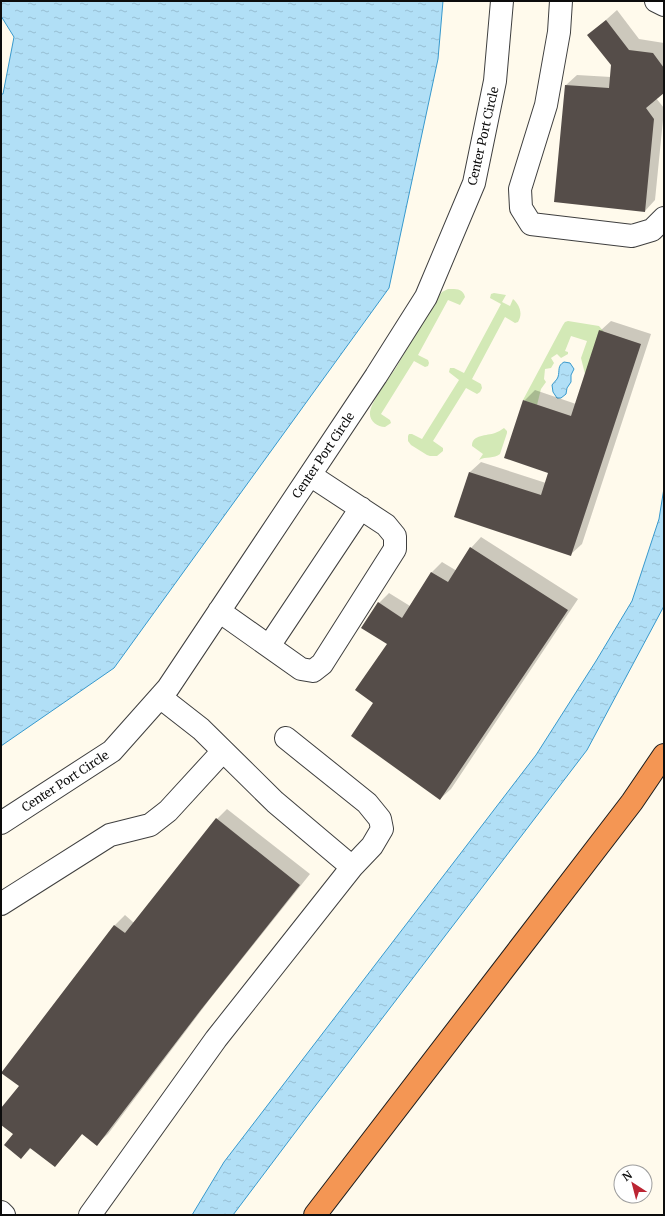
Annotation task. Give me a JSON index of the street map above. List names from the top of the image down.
{
  "streets": {
    "street": ["Center Port Circle"]
  },
  "north": "top left"
}
